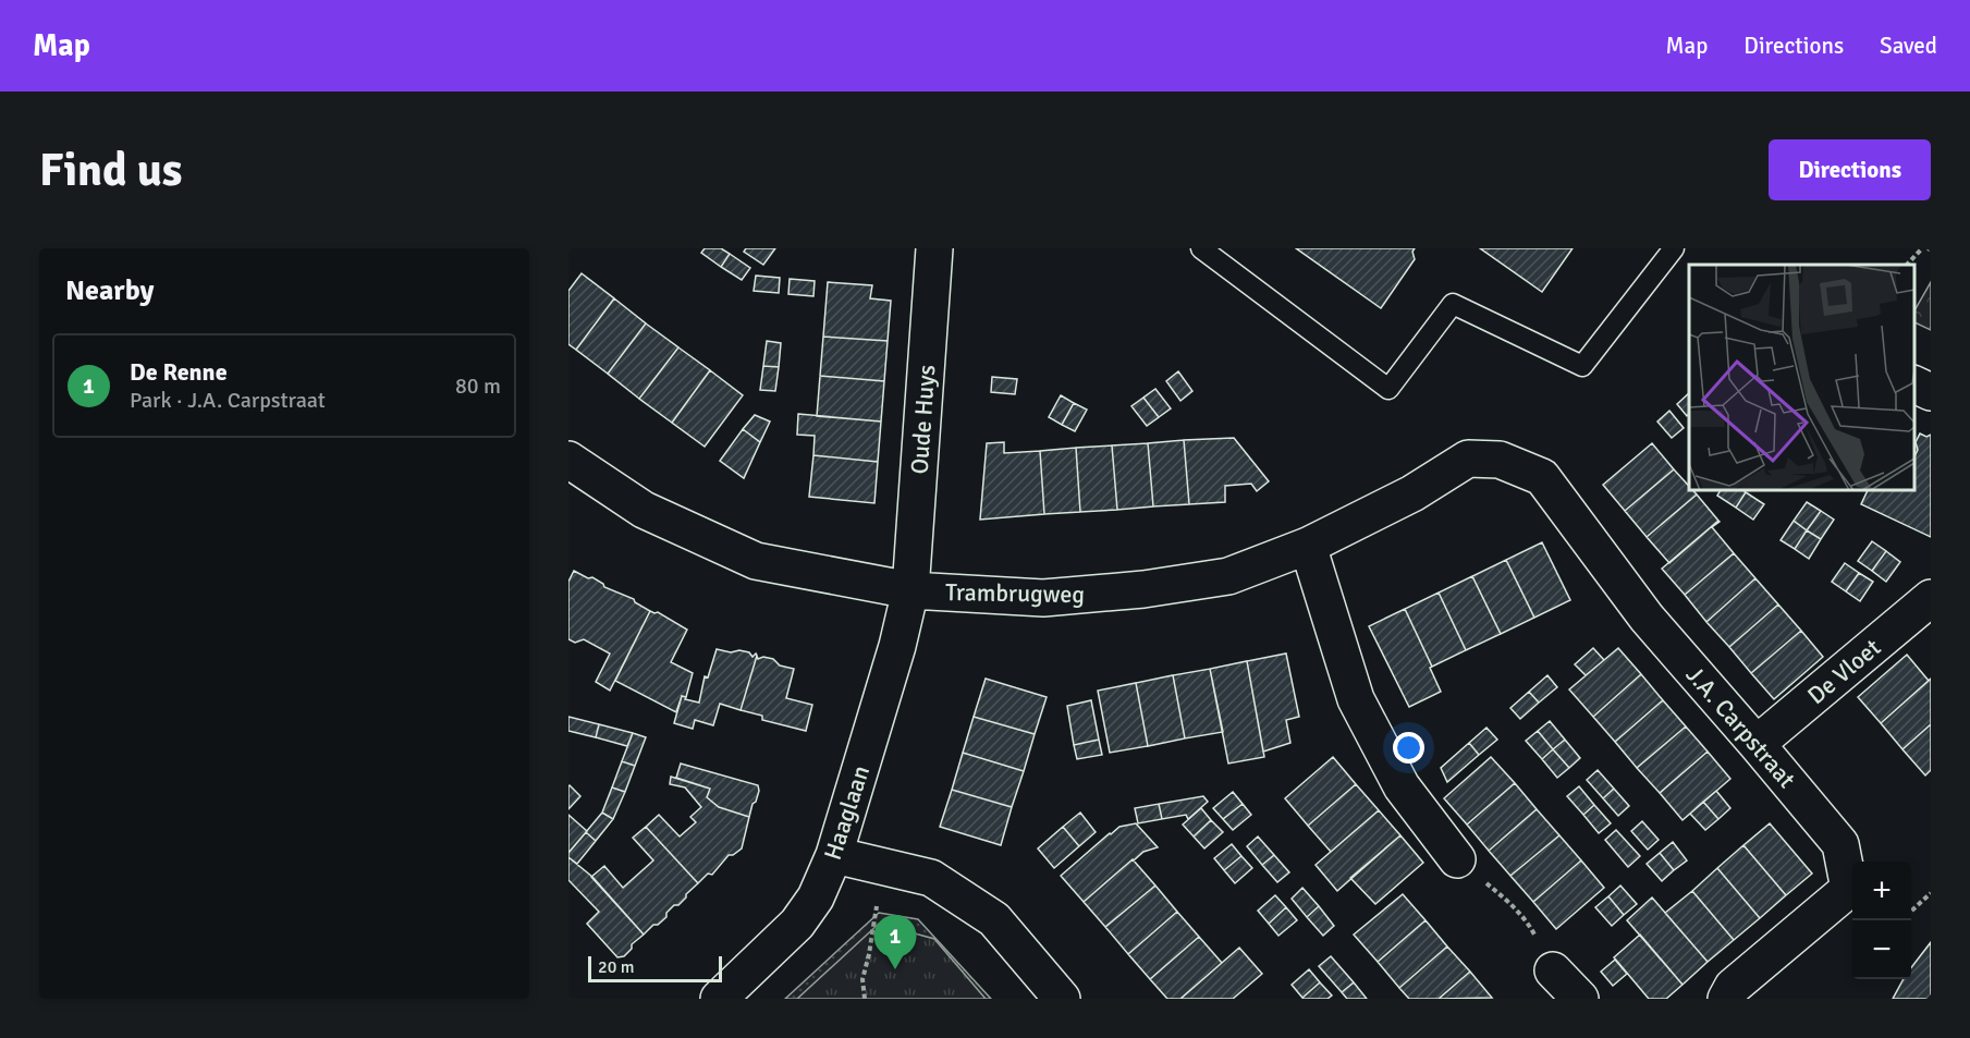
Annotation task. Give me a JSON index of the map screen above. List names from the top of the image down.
{
  "streets": {
    "street": [
      "Oude Huys",
      "Trambrugweg",
      "De Vloet",
      "J.A. Carpstraat",
      "Haaglaan"
    ]
  },
  "crossings": [
    ["Oude Huys", "Trambrugweg"],
    ["Oude Huys", "Haaglaan"],
    ["Trambrugweg", "J.A. Carpstraat"],
    ["Trambrugweg", "Haaglaan"],
    ["De Vloet", "J.A. Carpstraat"]
  ],
  "scale_bar": "20 m",
  "page": {
    "header": "Map",
    "nav": ["Map", "Directions", "Saved"],
    "buttons": "Directions",
    "title": "Find us",
    "heading": "Nearby",
    "list": [
      {
        "mark": "1",
        "name": "De Renne",
        "note": "Park · J.A. Carpstraat",
        "value": "80 m"
      }
    ],
    "map_buttons": ["+", "−"],
    "pins": "1",
    "scale": "20 m"
  }
}
